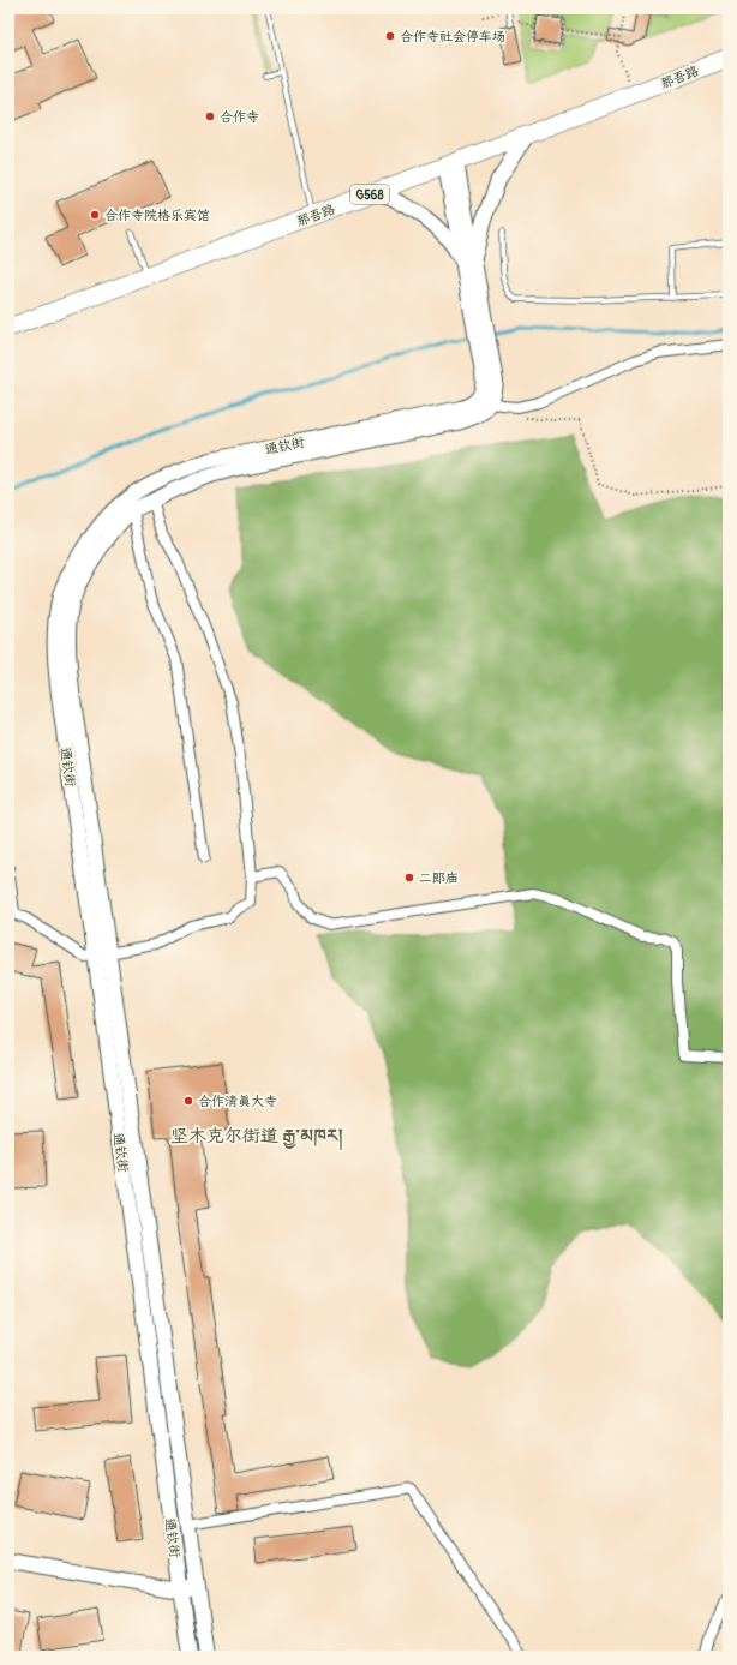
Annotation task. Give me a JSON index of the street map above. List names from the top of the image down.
{
  "streets": {
    "highway": ["那吾路", "G568"],
    "main road": ["通钦街"]
  },
  "crossings": [
    ["那吾路", "通钦街"]
  ],
  "districts": ["坚木克尔街道 རྒྱ་མཁར།"],
  "places": [
    "合作寺社会停车场",
    "合作寺",
    "合作寺院格乐宾馆",
    "二郎庙",
    "合作清真大寺"
  ]
}
